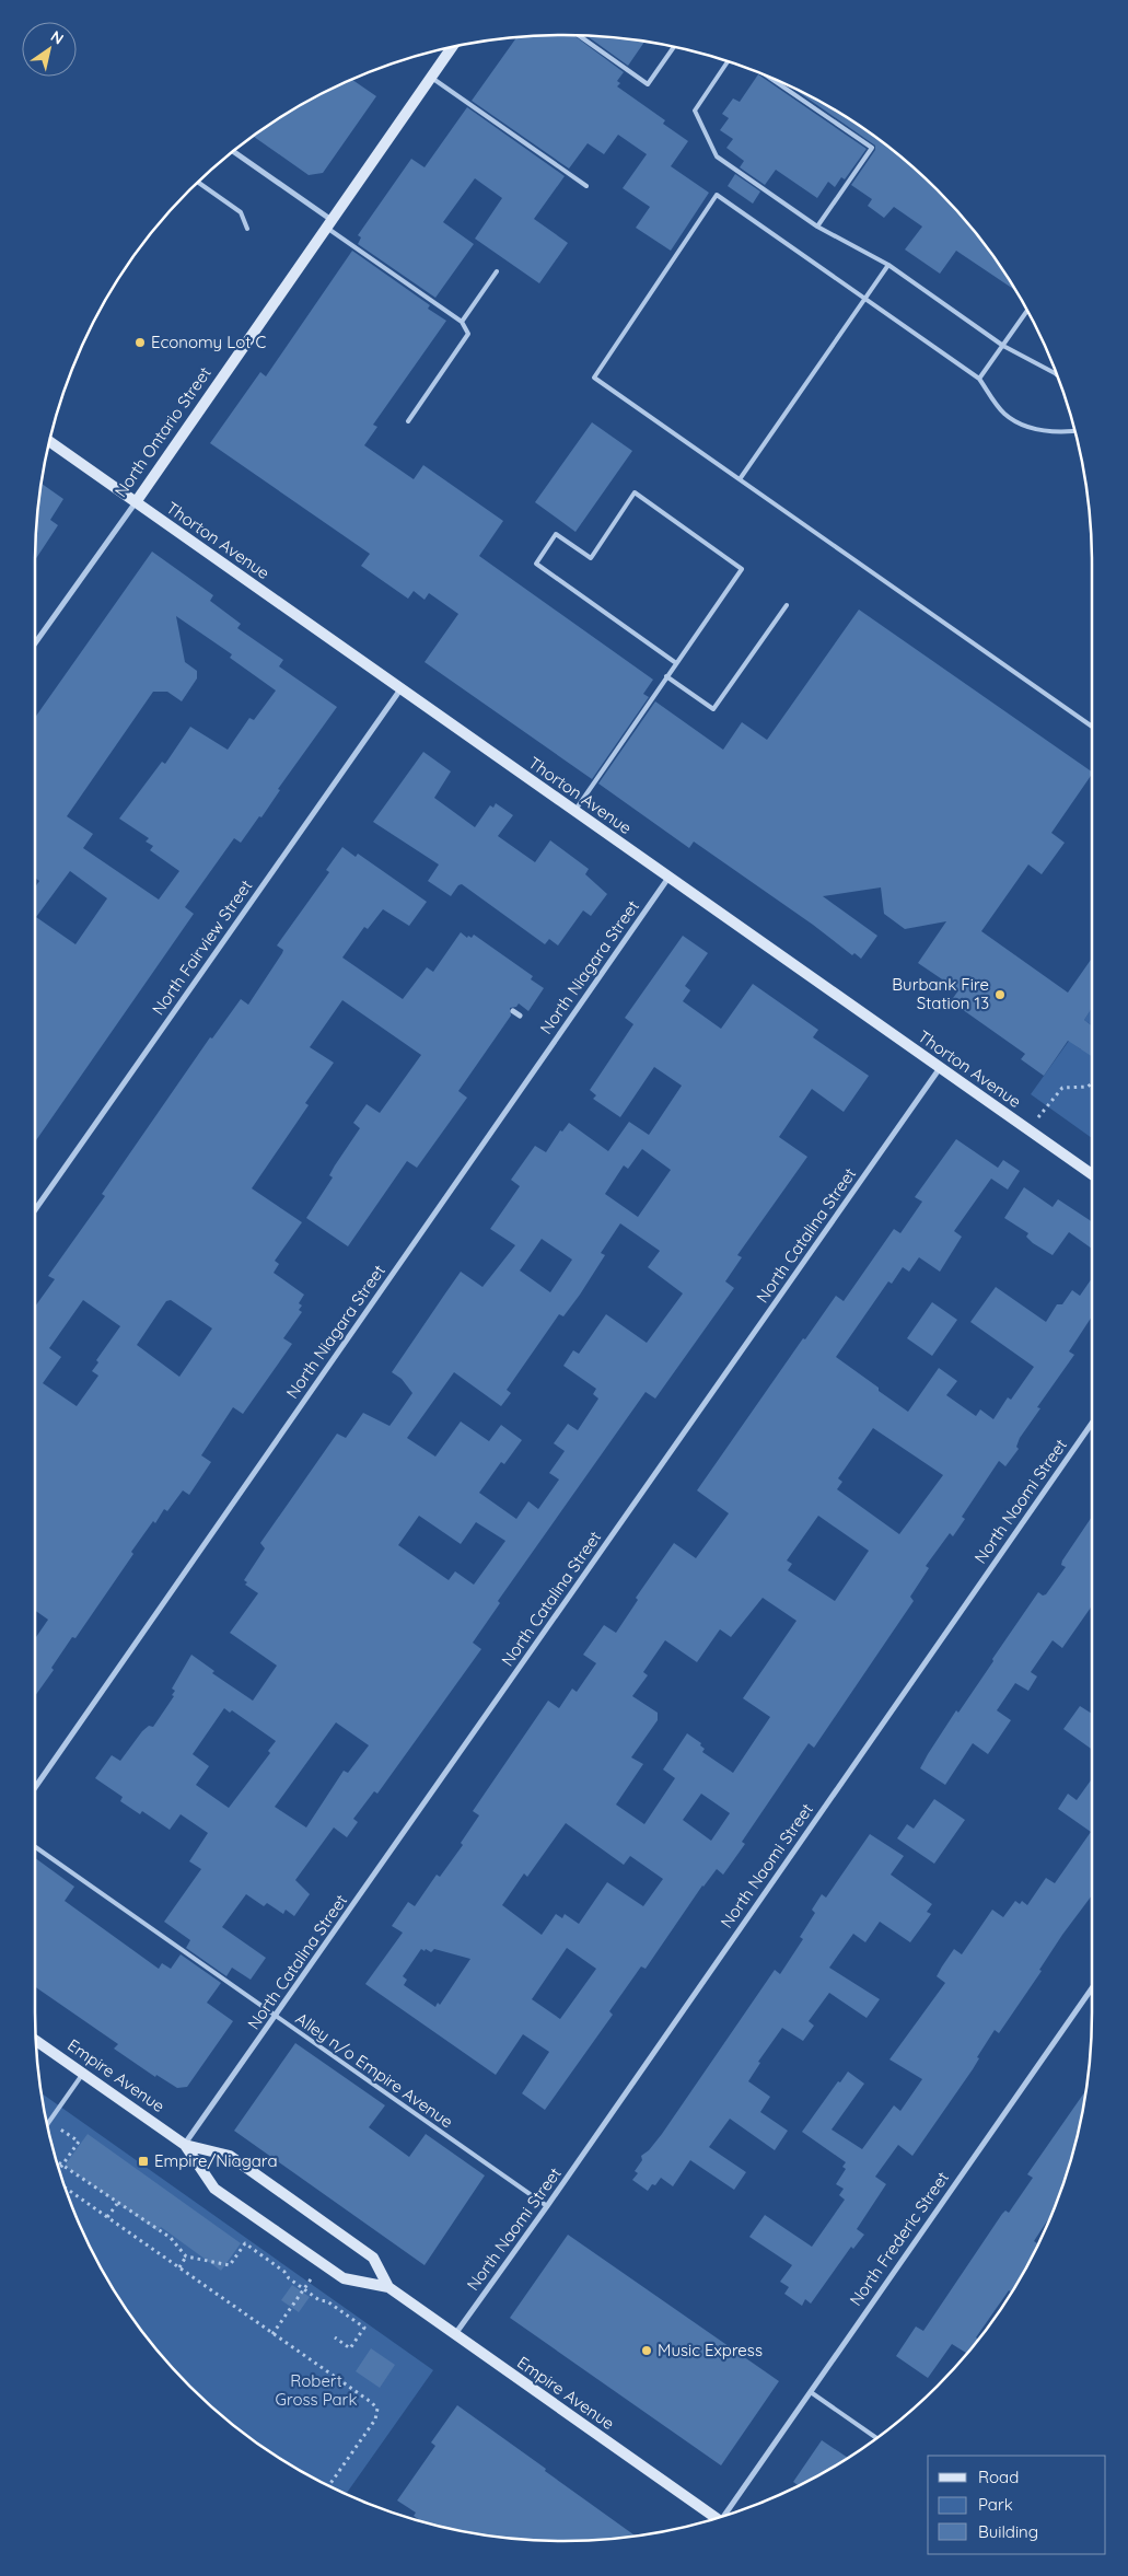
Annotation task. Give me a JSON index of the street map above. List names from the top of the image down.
{
  "streets": {
    "street": [
      "North Ontario Street",
      "Thorton Avenue",
      "North Fairview Street",
      "North Niagara Street",
      "North Catalina Street",
      "North Naomi Street",
      "Empire Avenue",
      "North Frederic Street"
    ],
    "lane": ["Alley n/o Empire Avenue"]
  },
  "crossings": [
    ["North Ontario Street", "Thorton Avenue"],
    ["Thorton Avenue", "North Fairview Street"],
    ["Thorton Avenue", "North Niagara Street"],
    ["Thorton Avenue", "North Catalina Street"],
    ["North Catalina Street", "Alley n/o Empire Avenue"],
    ["North Catalina Street", "Empire Avenue"],
    ["North Naomi Street", "Alley n/o Empire Avenue"],
    ["North Naomi Street", "Empire Avenue"]
  ],
  "parks": ["Robert Gross Park"],
  "places": {
    "other": ["Economy Lot C", "Burbank Fire Station 13", "Music Express"],
    "transit": ["Empire/Niagara"]
  },
  "legend": ["Road", "Park", "Building"],
  "north": "top right"
}
